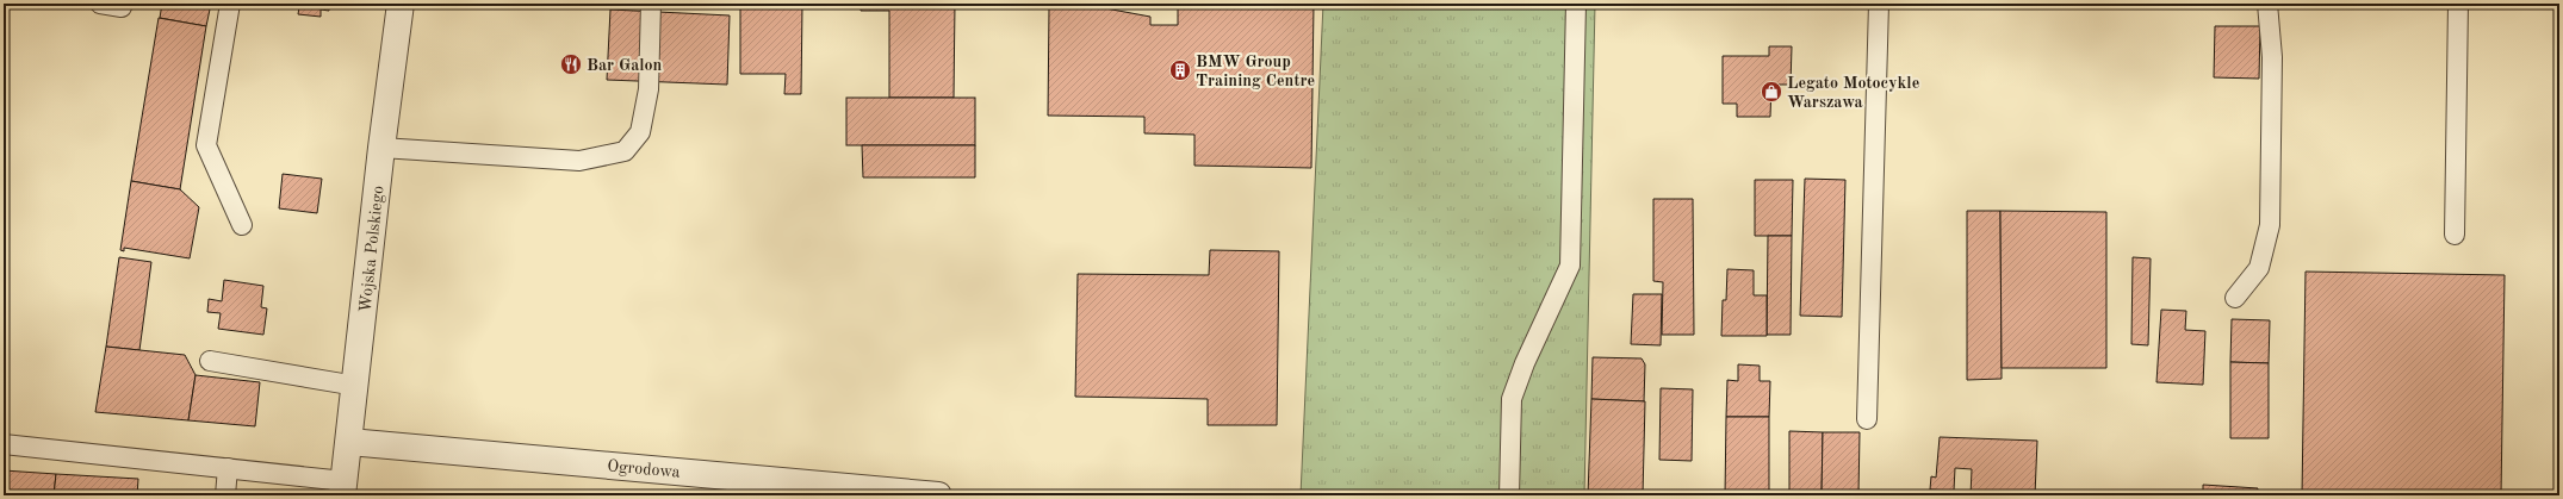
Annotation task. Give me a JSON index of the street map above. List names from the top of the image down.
{
  "streets": {
    "street": ["Wojska Polskiego", "Ogrodowa"]
  },
  "crossings": [
    ["Wojska Polskiego", "Ogrodowa"]
  ],
  "places": {
    "restaurant": ["Bar Galon"],
    "building": ["BMW Group Training Centre"],
    "shop": ["Legato Motocykle Warszawa"]
  }
}
